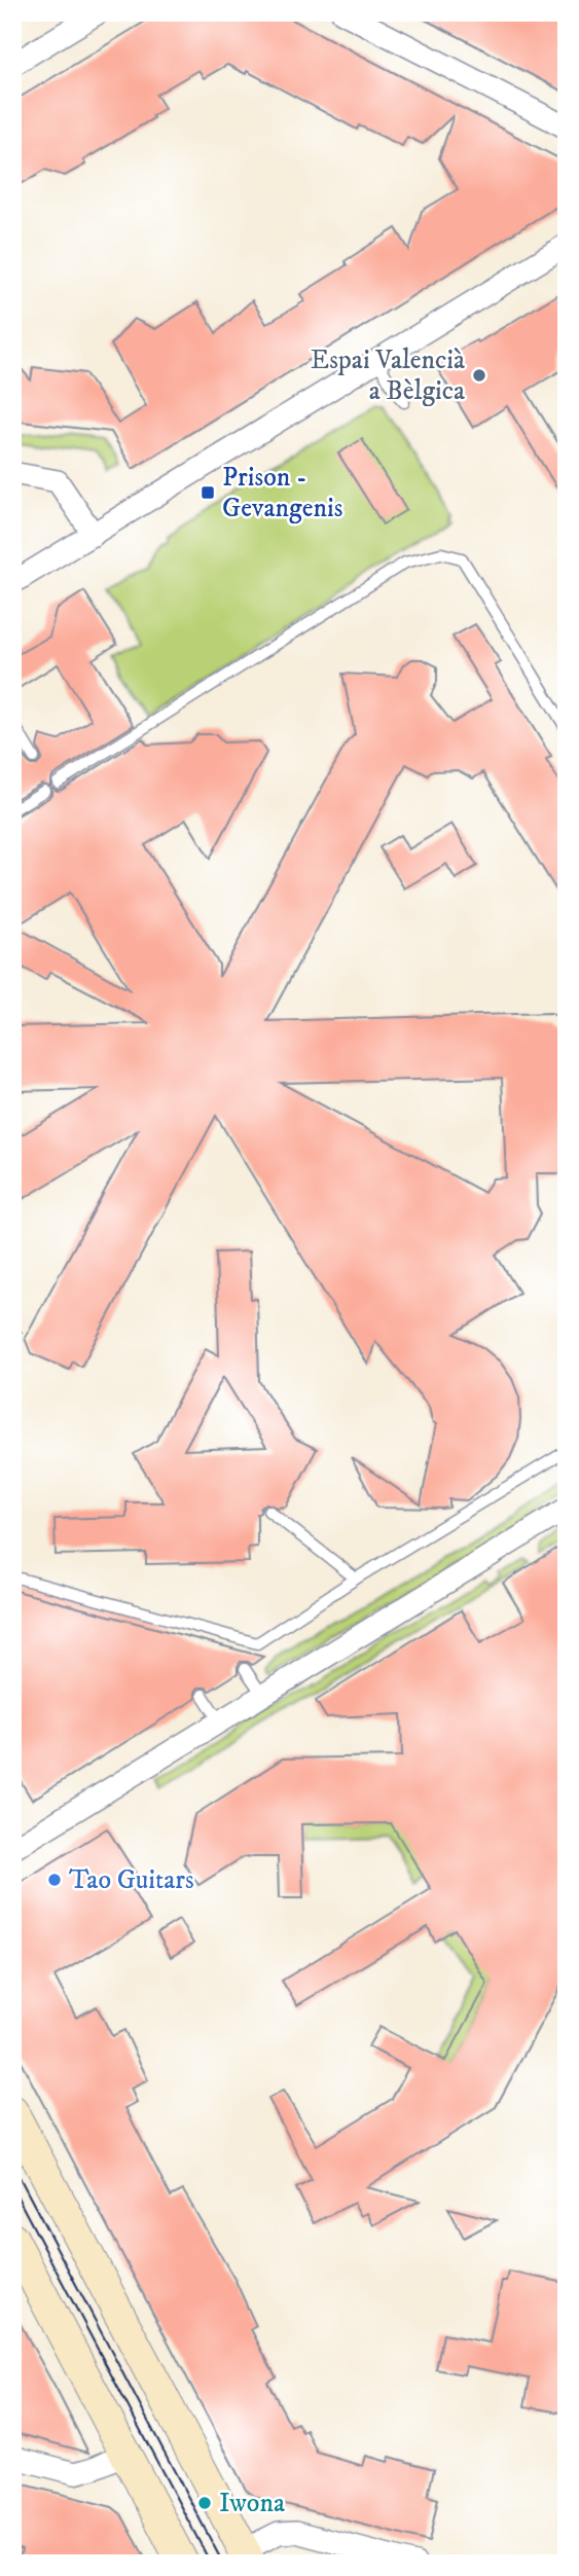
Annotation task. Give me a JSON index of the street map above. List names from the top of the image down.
{
  "places": {
    "other": ["Espai Valencià a Bèlgica", "Tao Guitars", "Iwona"],
    "transit": ["Prison - Gevangenis"]
  }
}
